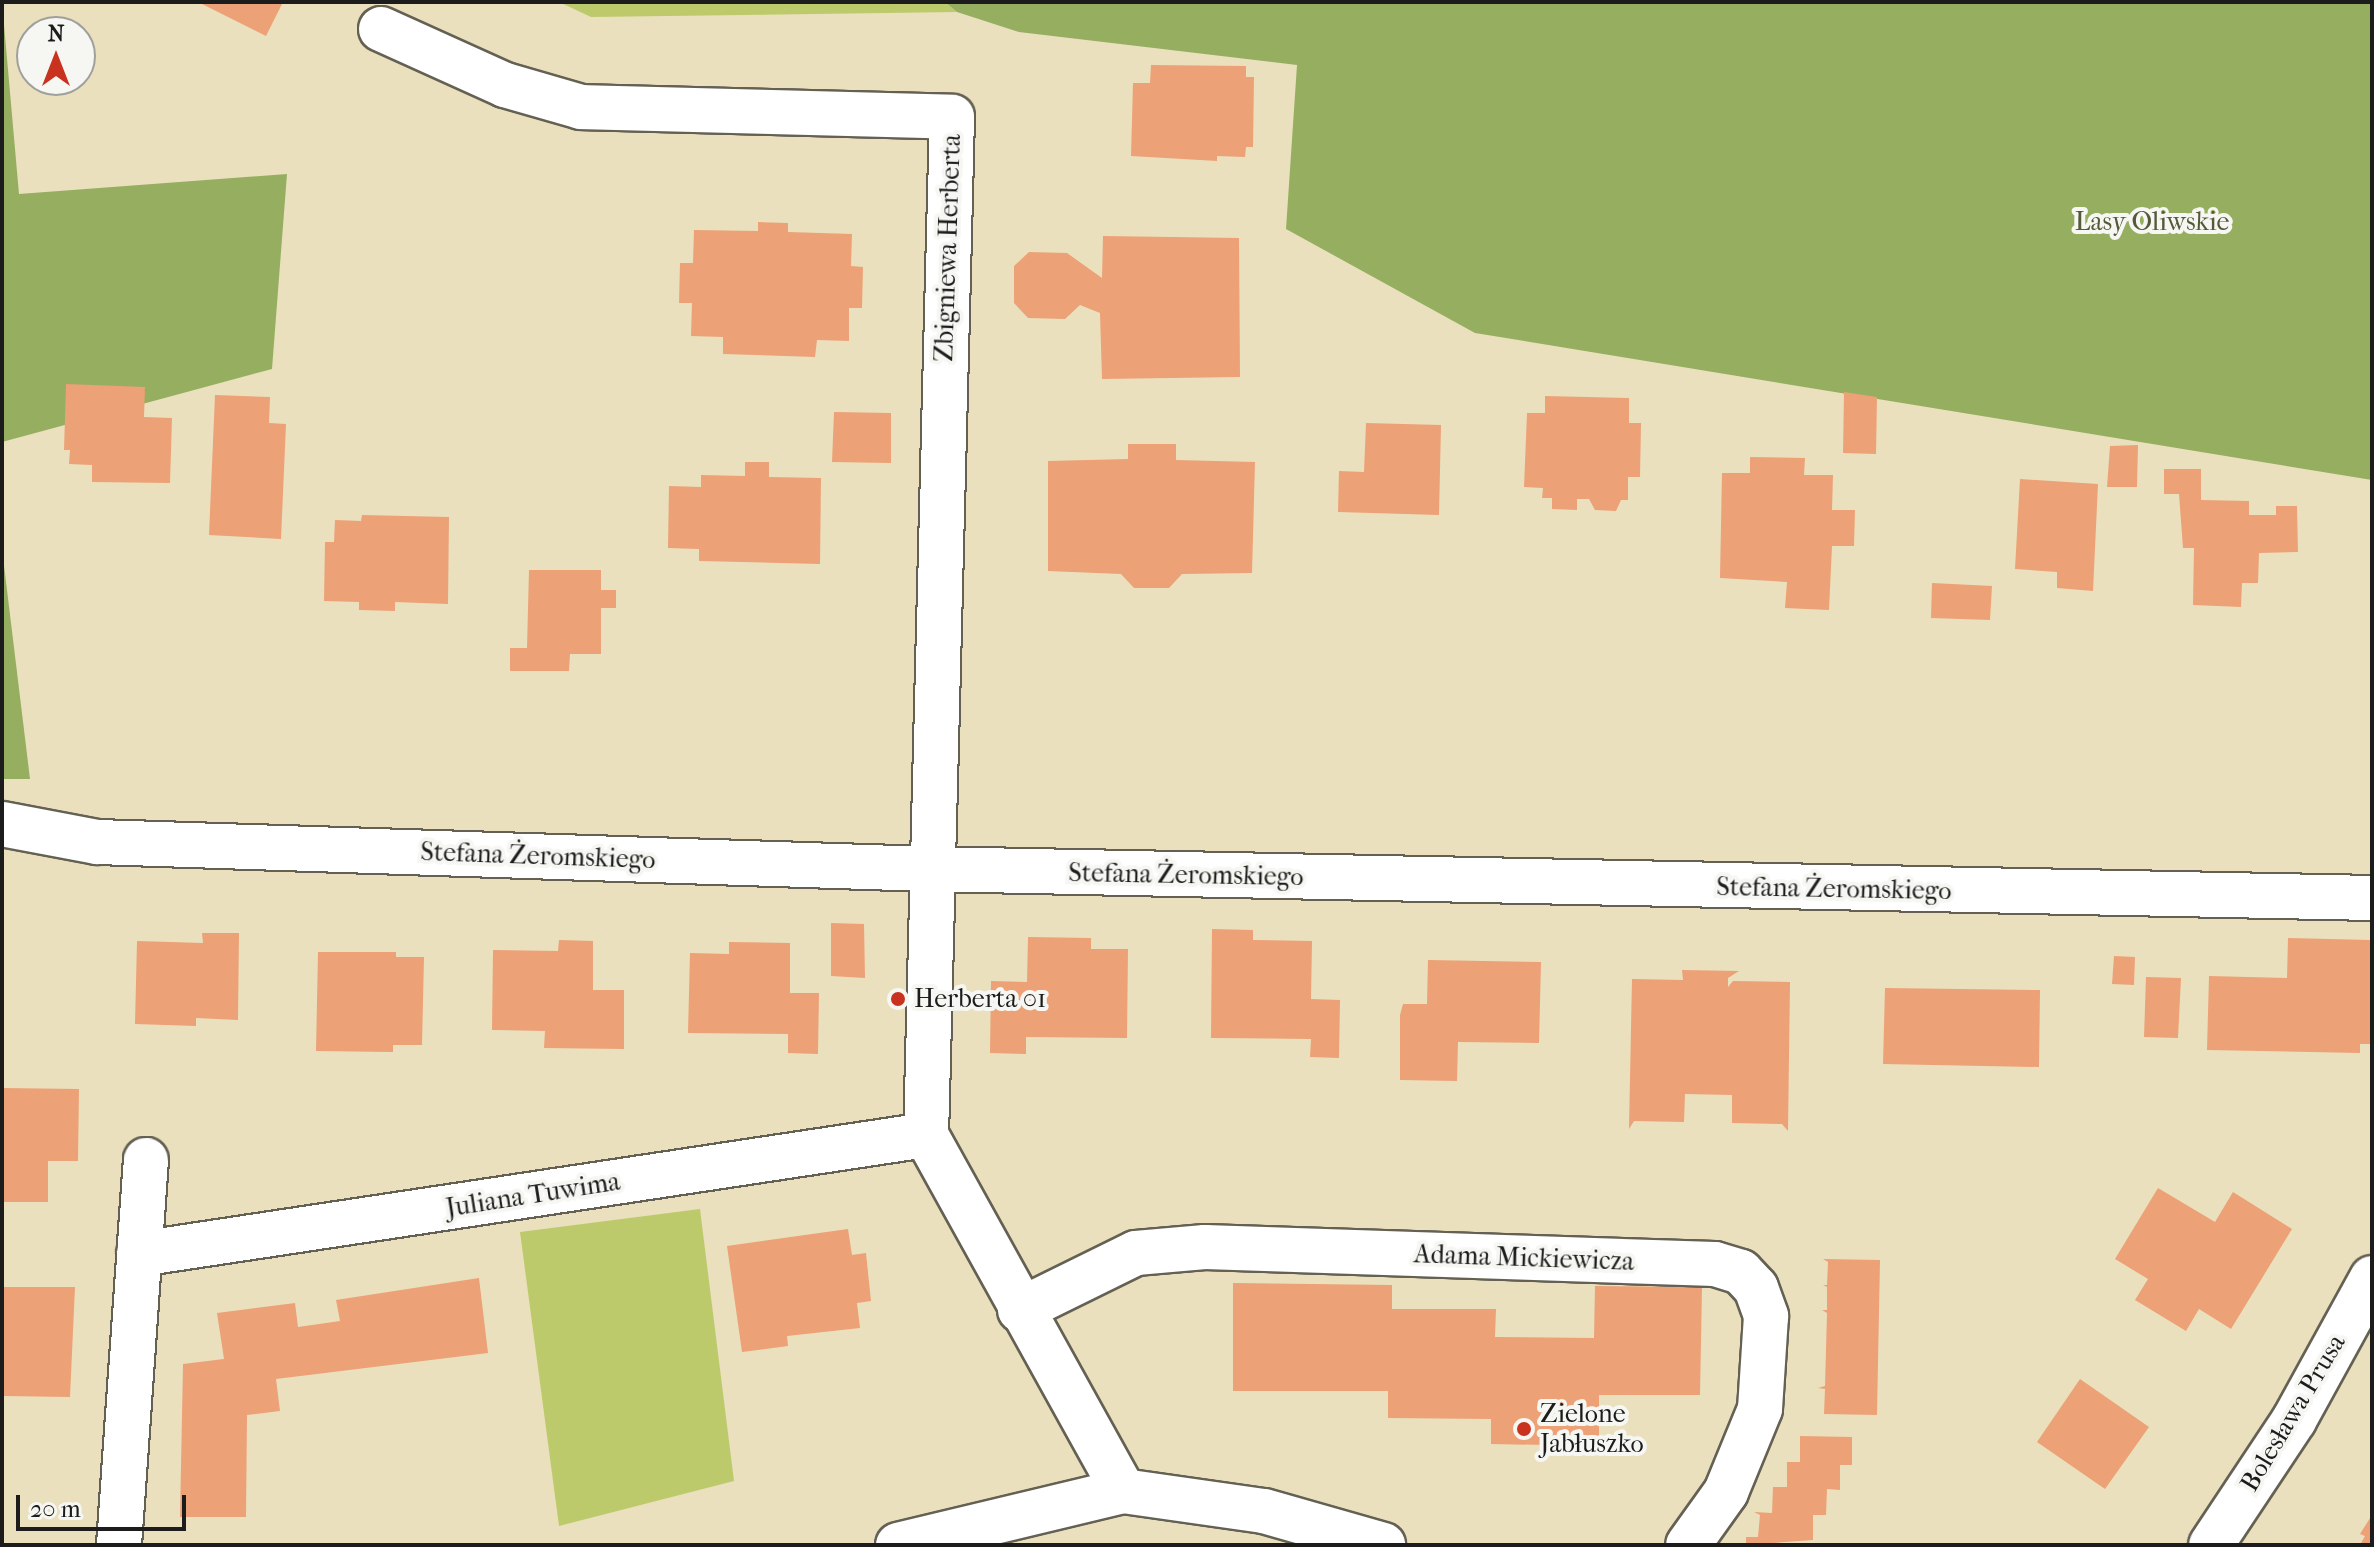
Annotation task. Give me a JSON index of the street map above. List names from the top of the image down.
{
  "streets": {
    "street": [
      "Zbigniewa Herberta",
      "Stefana Żeromskiego",
      "Juliana Tuwima",
      "Adama Mickiewicza",
      "Bolesława Prusa"
    ]
  },
  "crossings": [
    ["Zbigniewa Herberta", "Stefana Żeromskiego"]
  ],
  "parks": ["Lasy Oliwskie"],
  "places": ["Herberta 01", "Zielone Jabłuszko"],
  "scale_bar": "20 m",
  "north": "top"
}
